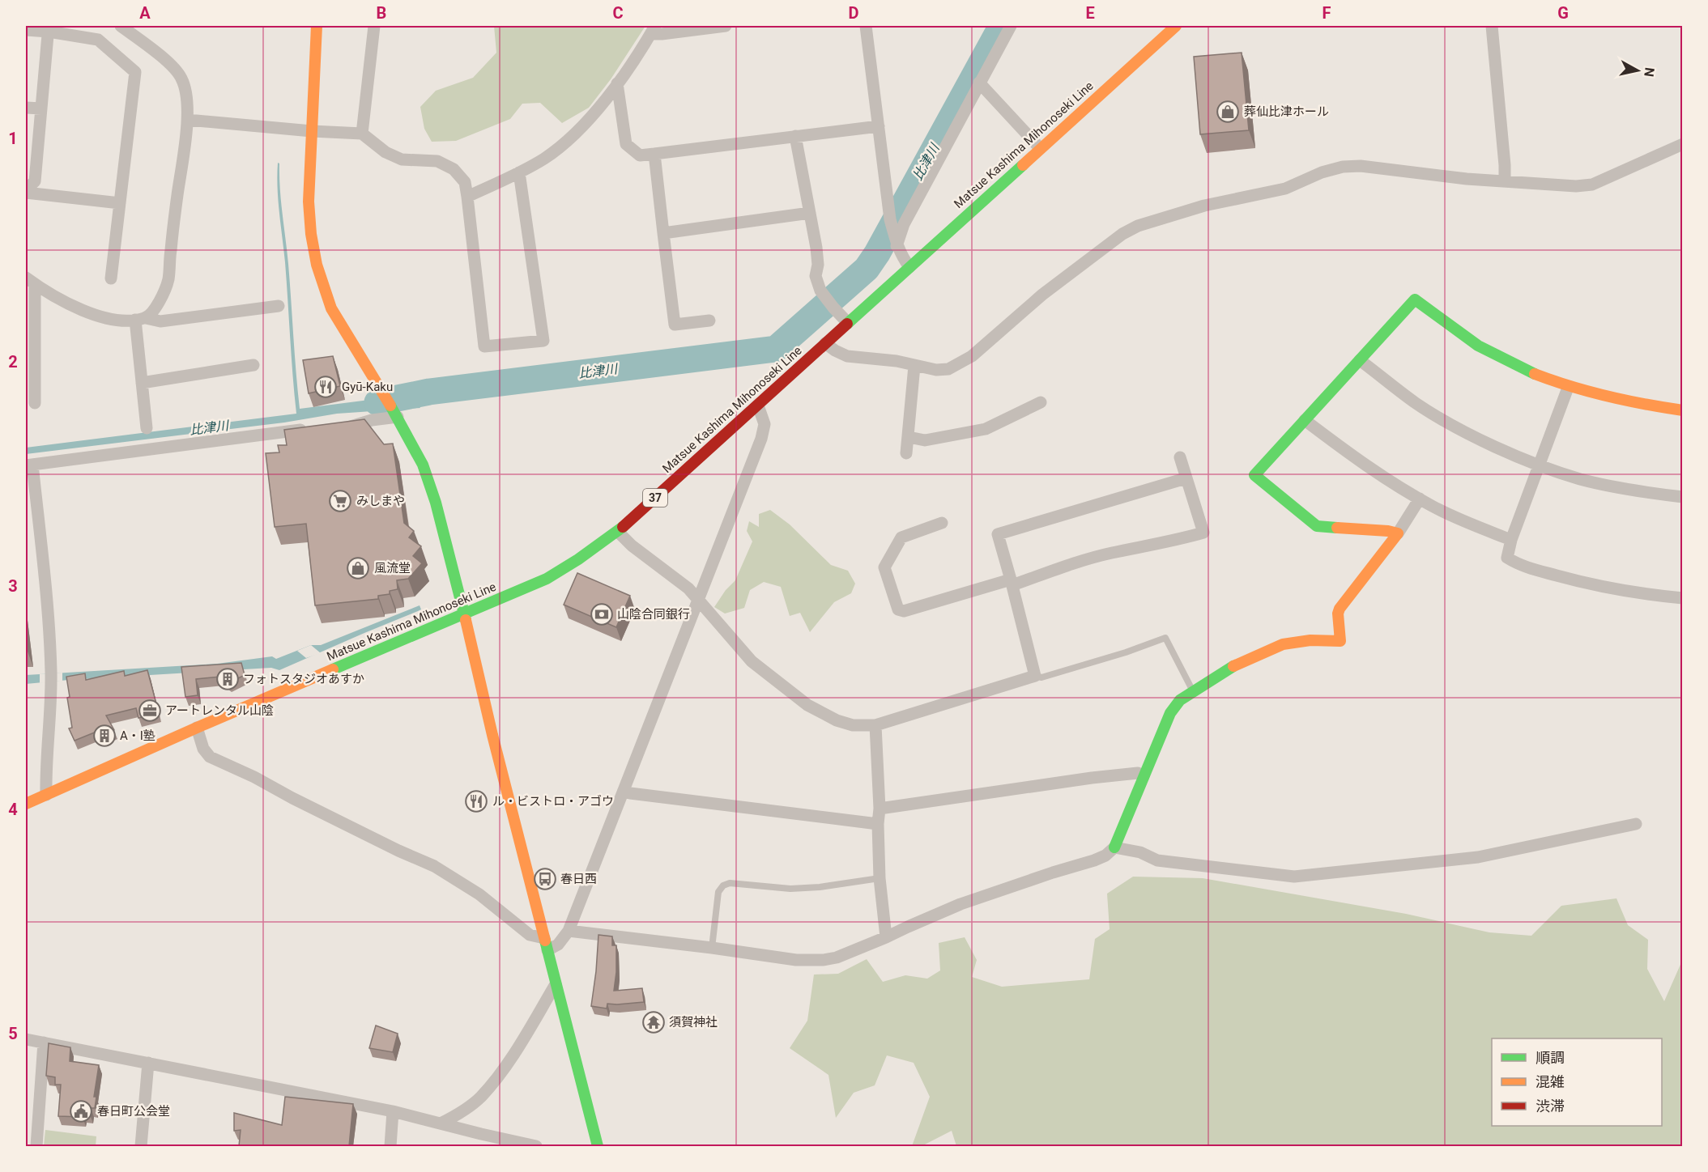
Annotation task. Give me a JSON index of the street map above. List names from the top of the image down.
{
  "streets": {
    "street": ["Matsue Kashima Mihonoseki Line", "37"]
  },
  "water": ["比津川"],
  "places": {
    "shop": ["葬仙比津ホール", "風流堂"],
    "restaurant": ["Gyū-Kaku", "ル・ビストロ・アゴウ"],
    "supermarket": ["みしまや"],
    "bank": ["山陰合同銀行"],
    "building": ["フォトスタジオあすか", "A・I塾"],
    "office": ["アートレンタル山陰"],
    "bus stop": ["春日西"],
    "temple": ["須賀神社"],
    "public building": ["春日町公会堂"]
  },
  "legend": ["順調", "混雑", "渋滞"],
  "north": "right",
  "grid": {
    "columns": [
      "A",
      "B",
      "C",
      "D",
      "E",
      "F",
      "G"
    ],
    "rows": [
      "1",
      "2",
      "3",
      "4",
      "5"
    ]
  }
}
